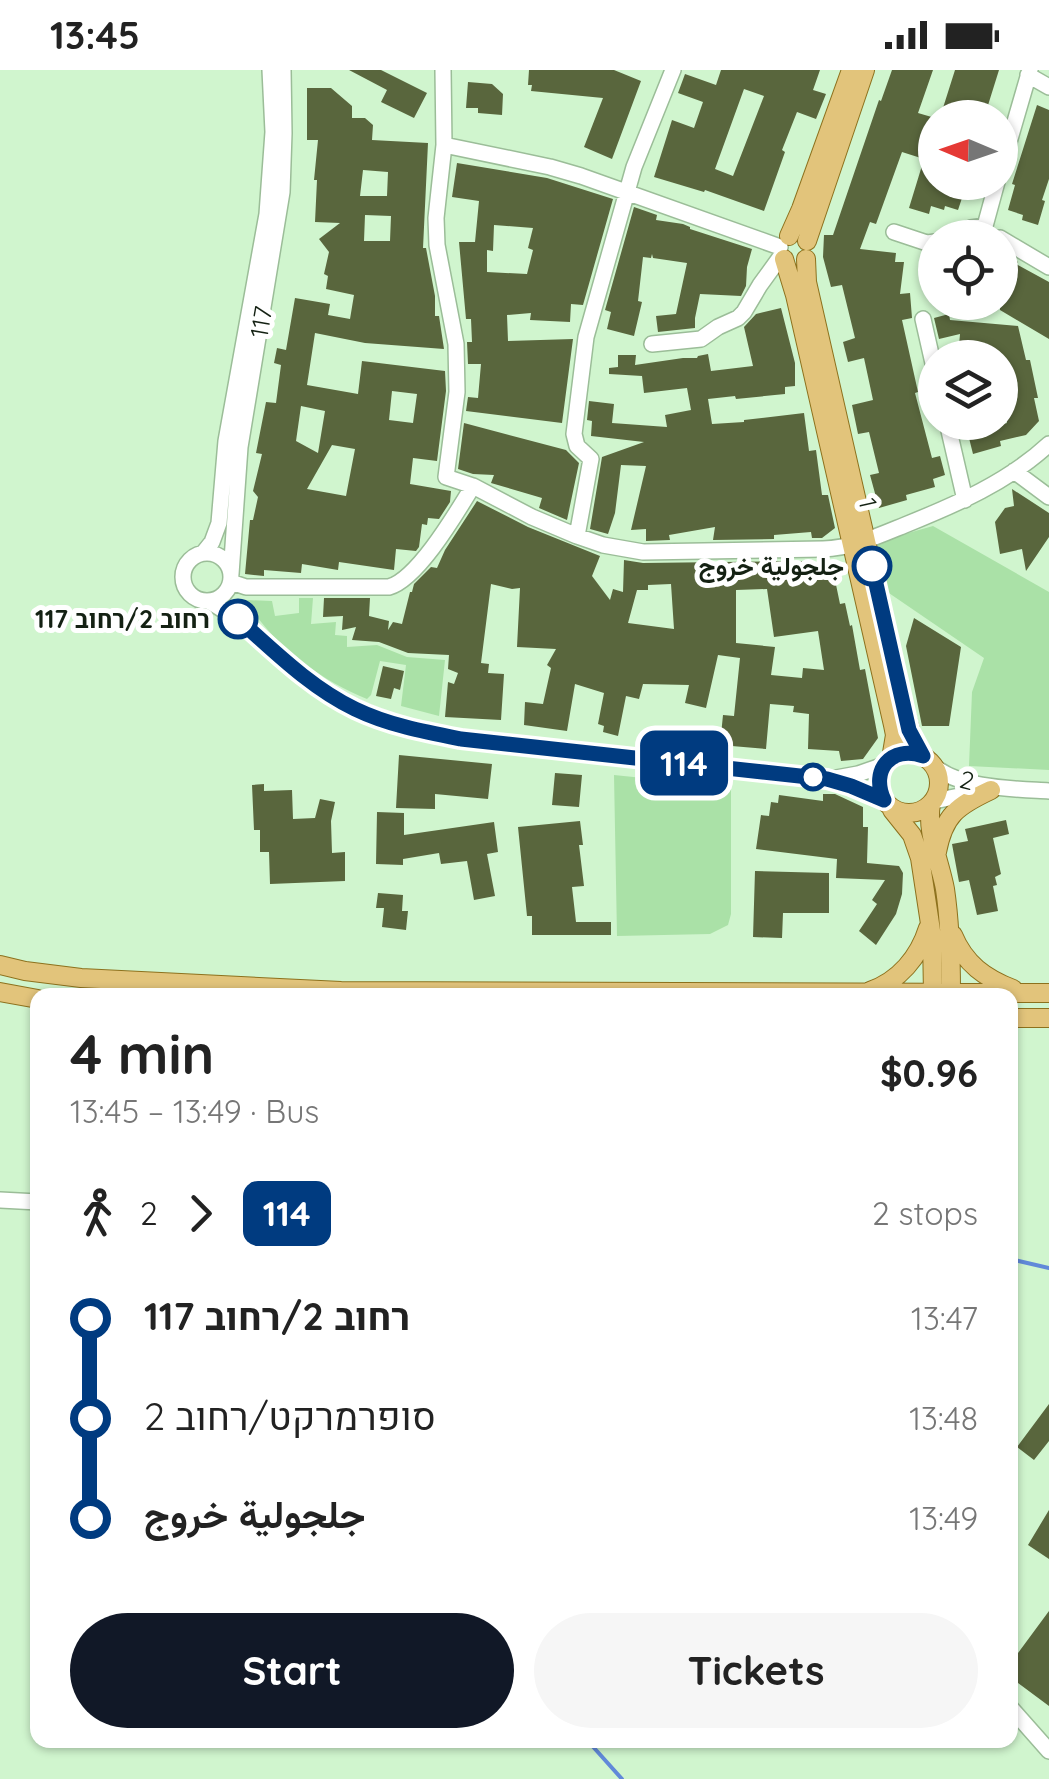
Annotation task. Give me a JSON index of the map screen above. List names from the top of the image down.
{
  "streets": {
    "main road": ["1"],
    "street": ["117", "2"]
  },
  "crossings": [
    ["1", "2"]
  ],
  "places": ["جلجولية خروج", "רחוב 2/רחוב 117"],
  "lines": ["bus line 114"],
  "north": "left",
  "page": {
    "status": "13:45",
    "on_map": "114",
    "heading": ["4 min", "13:45 – 13:49 · Bus", "$0.96"],
    "legs": ["2", "114", "2 stops"],
    "list": [
      {
        "name": "רחוב 2/רחוב 117",
        "value": "13:47"
      },
      {
        "name": "סופרמרקט/רחוב 2",
        "value": "13:48"
      },
      {
        "name": "جلجولية خروج",
        "value": "13:49"
      }
    ],
    "buttons": ["Start", "Tickets"]
  }
}
